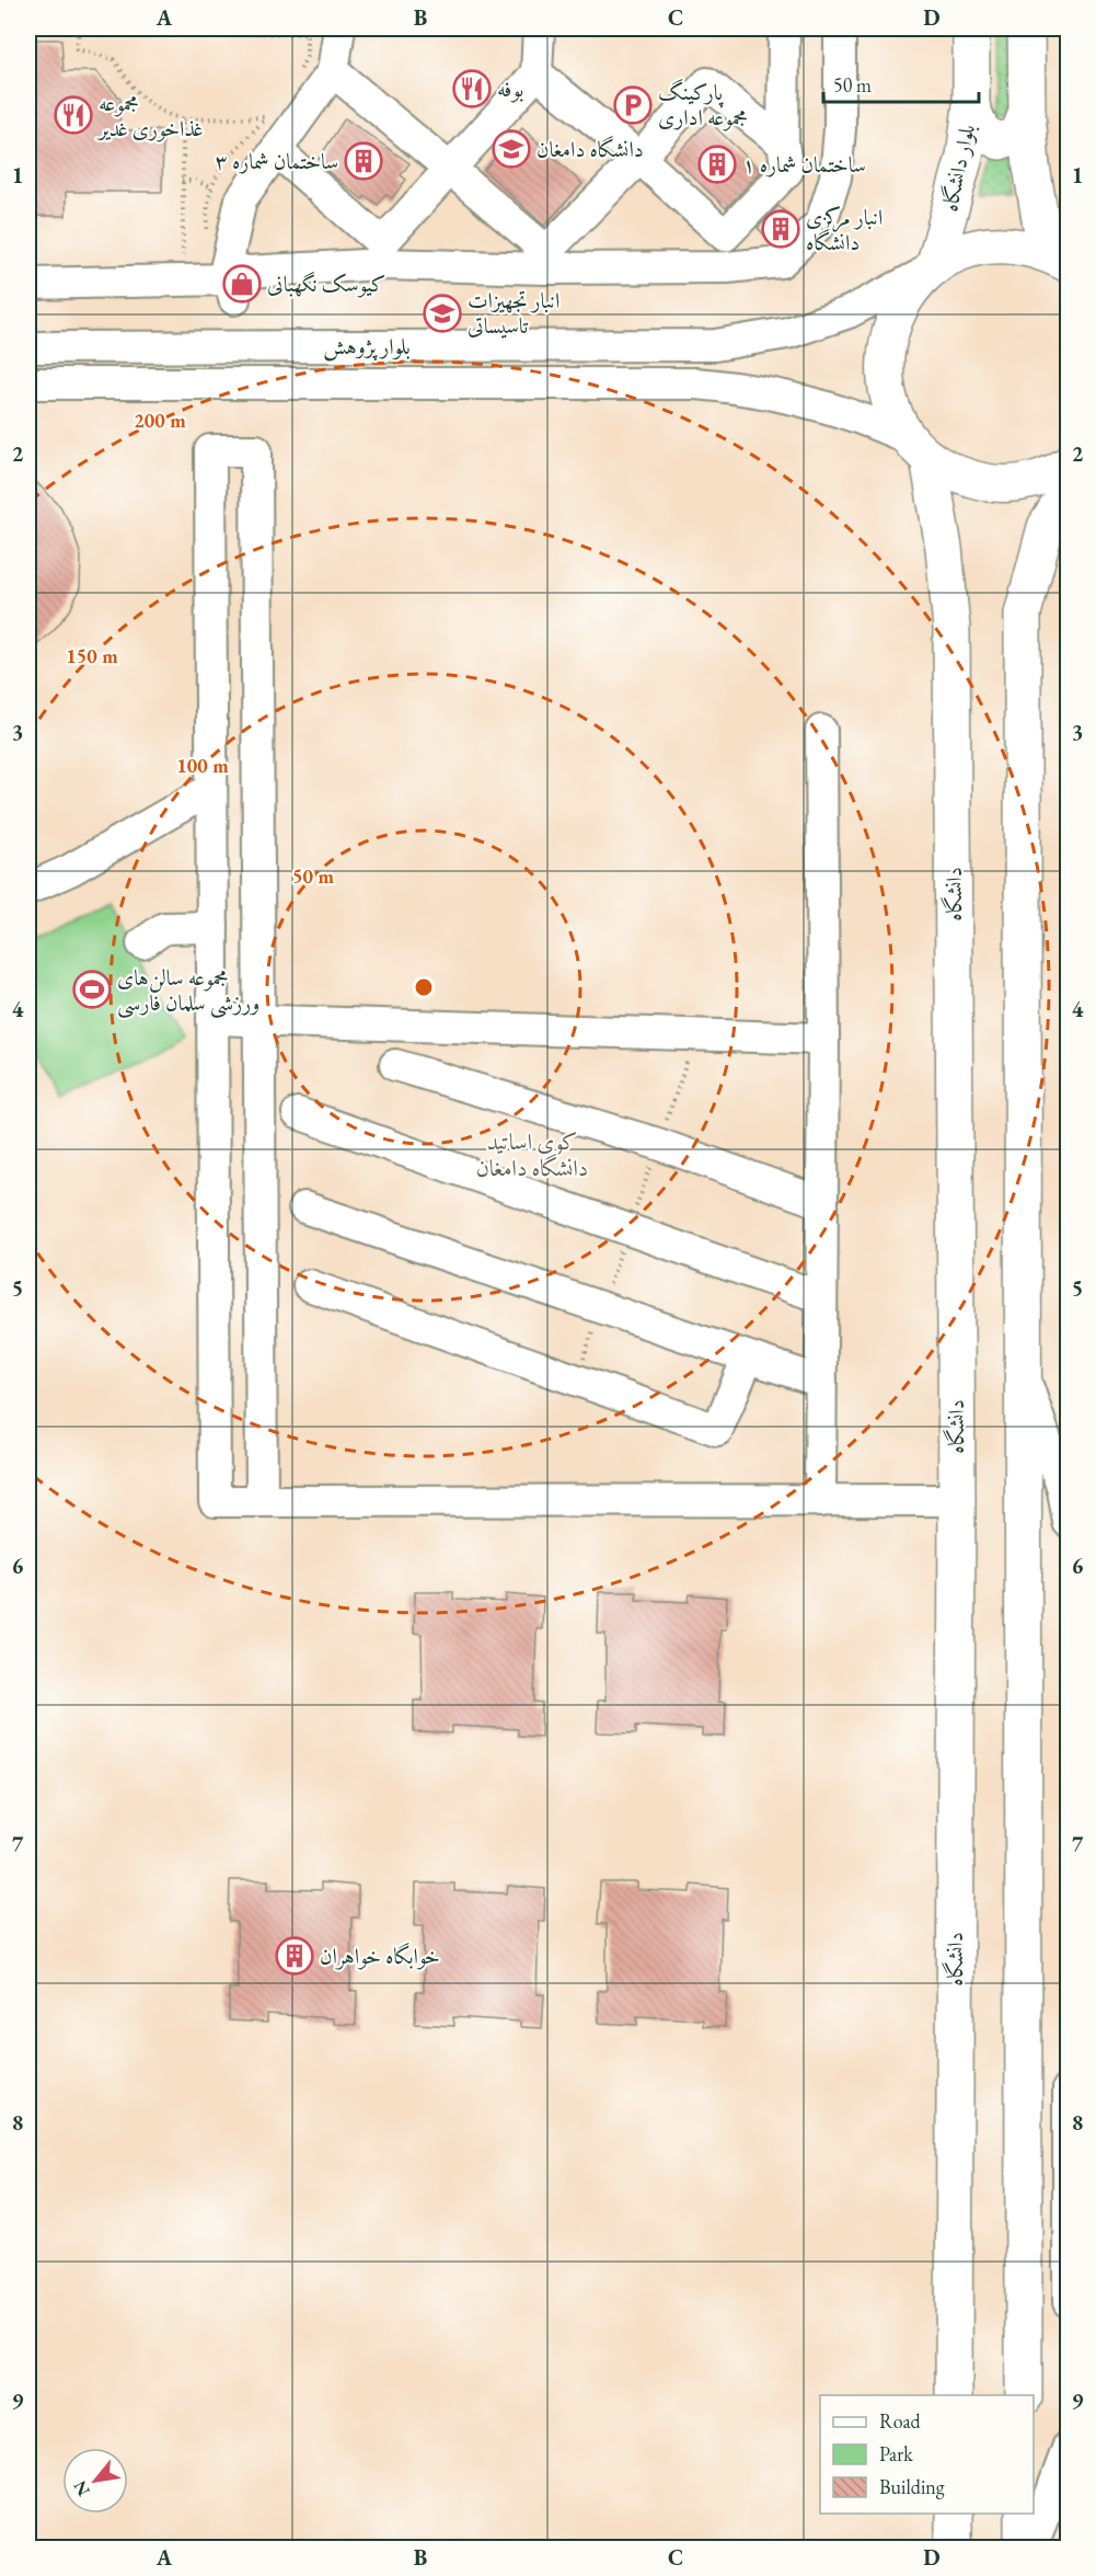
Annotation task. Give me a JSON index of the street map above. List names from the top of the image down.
{
  "streets": {
    "main road": ["بلوار دانشگاه", "دانشگاه"],
    "street": ["بلوار پژوهش"]
  },
  "crossings": [
    ["بلوار دانشگاه", "بلوار پژوهش"],
    ["بلوار پژوهش", "دانشگاه"]
  ],
  "districts": ["کوی اساتید دانشگاه دامغان"],
  "places": {
    "restaurant": ["بوفه", "مجموعه غذاخوری غدیر"],
    "parking": ["پارکینگ مجموعه اداری"],
    "school or university": ["دانشگاه دامغان", "انبار تجهیزات تاسیساتی"],
    "building": [
      "ساختمان شماره ۳",
      "ساختمان شماره ۱",
      "انبار مرکزی دانشگاه",
      "خوابگاه خواهران"
    ],
    "shop": ["کیوسک نگهبانی"],
    "sports": ["مجموعه سالن‌های ورزشی سلمان فارسی"]
  },
  "legend": ["Road", "Park", "Building"],
  "scale_bar": "50 m",
  "north": "bottom left",
  "grid": {
    "columns": [
      "A",
      "B",
      "C",
      "D"
    ],
    "rows": [
      "1",
      "2",
      "3",
      "4",
      "5",
      "6",
      "7",
      "8",
      "9"
    ]
  },
  "rings": [
    "200 m",
    "150 m",
    "100 m",
    "50 m"
  ]
}
